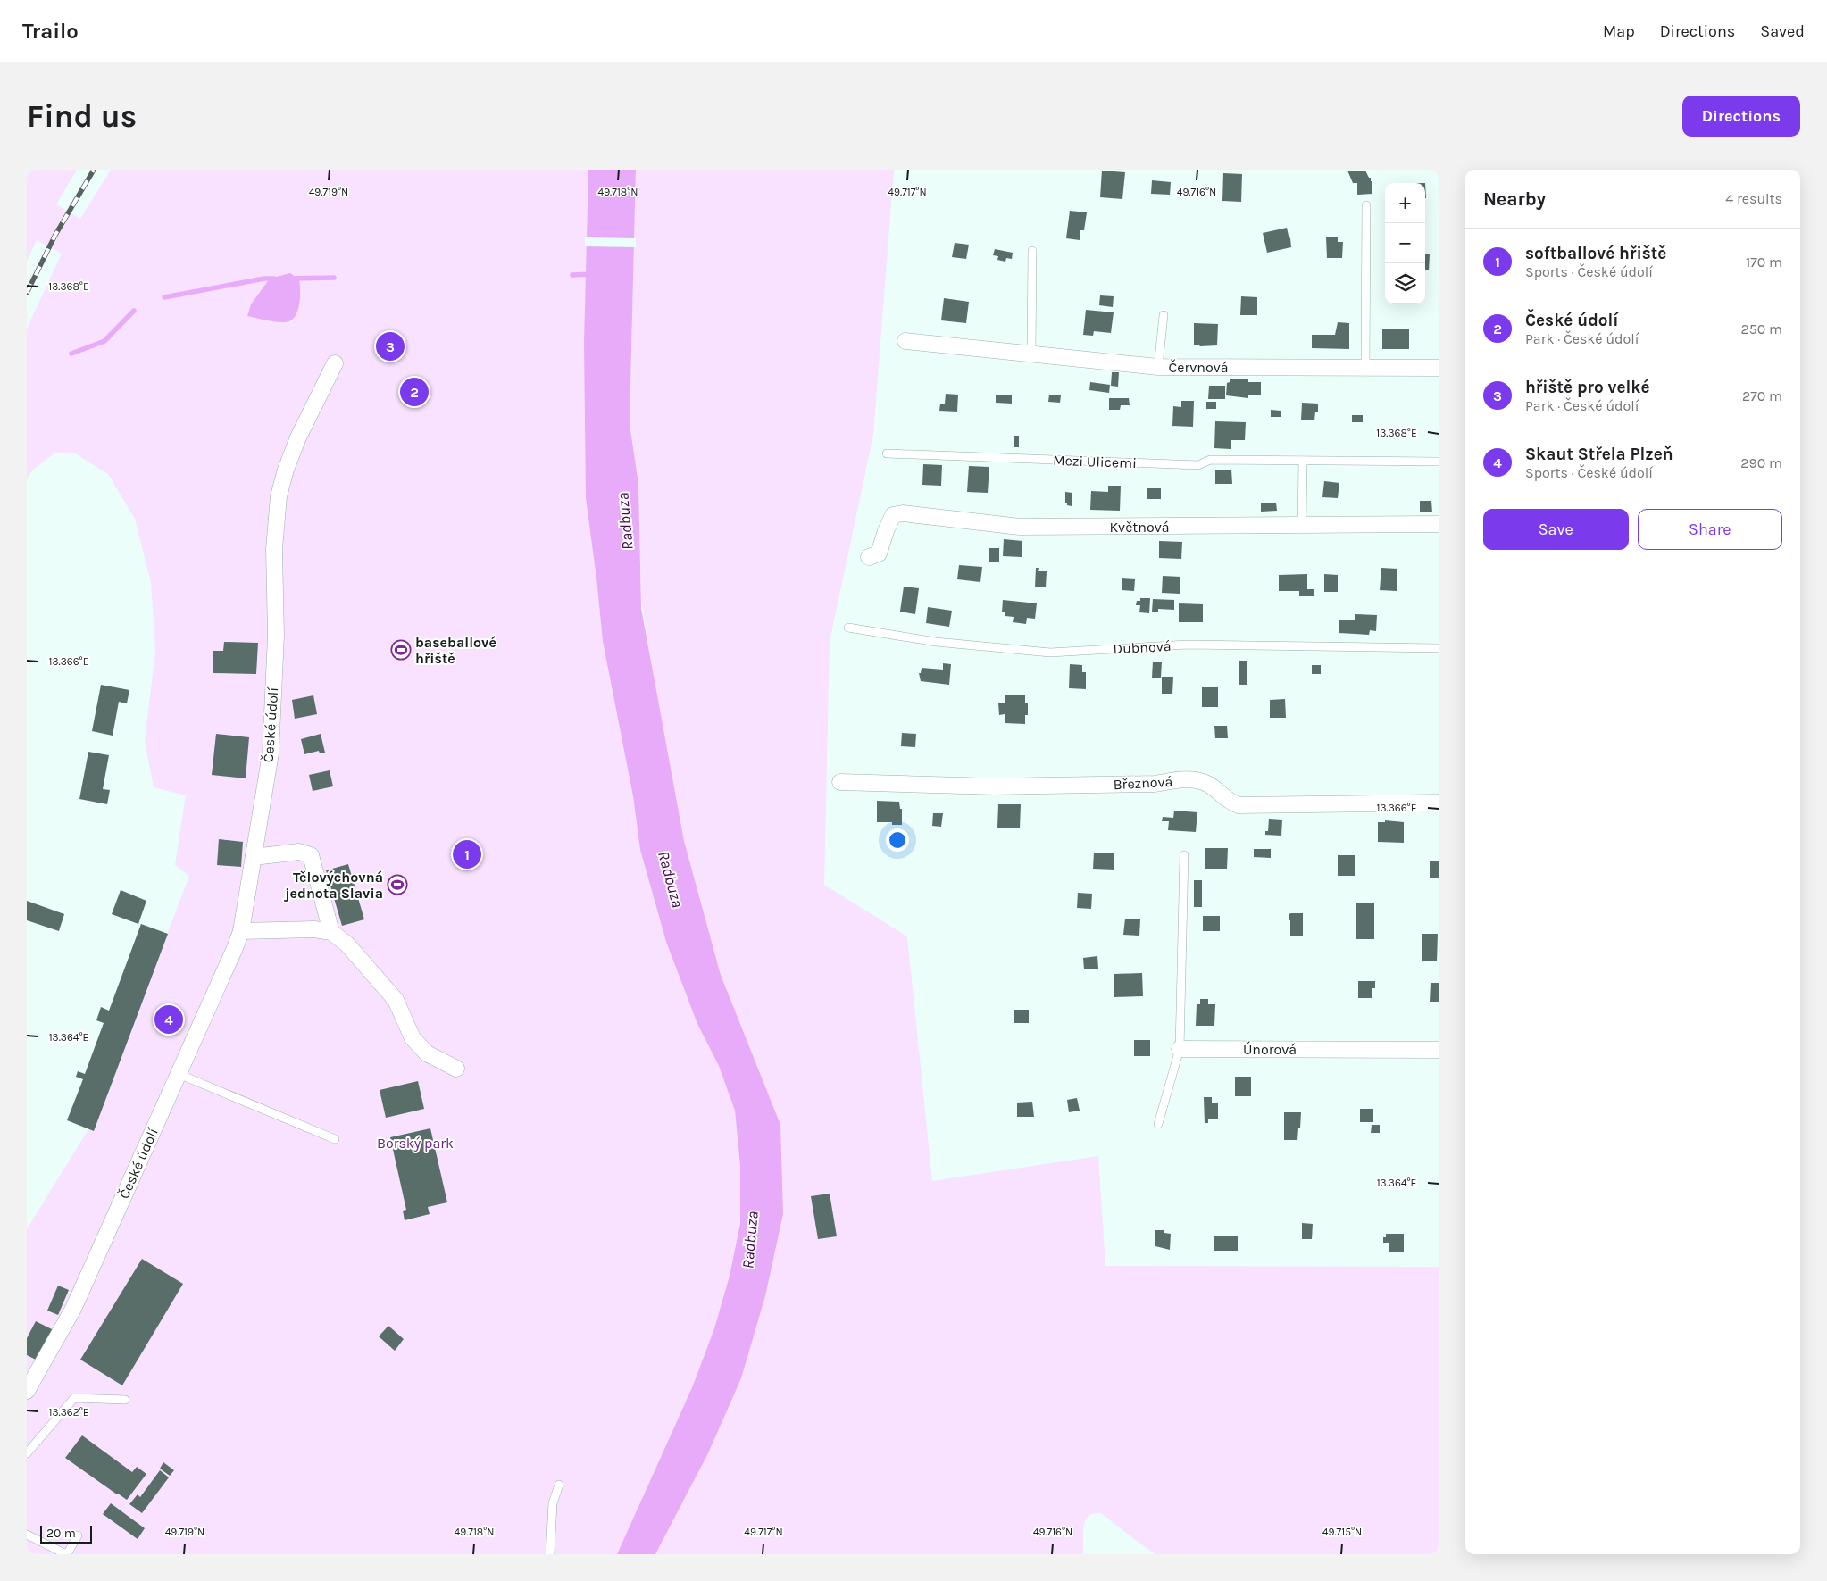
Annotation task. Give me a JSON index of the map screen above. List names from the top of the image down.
{
  "streets": {
    "street": [
      "Červnová",
      "Květnová",
      "České údolí",
      "Březnová",
      "Únorová"
    ],
    "lane": ["Mezi Ulicemi", "Dubnová"]
  },
  "water": ["Radbuza"],
  "parks": ["Borský park"],
  "places": {
    "sports": ["baseballové hřiště", "Tělovýchovná jednota Slavia"]
  },
  "scale_bar": "20 m",
  "page": {
    "header": "Trailo",
    "nav": ["Map", "Directions", "Saved"],
    "buttons": [
      "Directions",
      ["Save", "Share"]
    ],
    "title": "Find us",
    "heading": ["Nearby", "4 results"],
    "map_buttons": ["+", "−"],
    "list": [
      {
        "mark": "1",
        "name": "softballové hřiště",
        "note": "Sports · České údolí",
        "value": "170 m"
      },
      {
        "mark": "2",
        "name": "České údolí",
        "note": "Park · České údolí",
        "value": "250 m"
      },
      {
        "mark": "3",
        "name": "hřiště pro velké",
        "note": "Park · České údolí",
        "value": "270 m"
      },
      {
        "mark": "4",
        "name": "Skaut Střela Plzeň",
        "note": "Sports · České údolí",
        "value": "290 m"
      }
    ],
    "pins": [
      "3",
      "2",
      "1",
      "4"
    ],
    "scale": "20 m"
  },
  "coordinates": [
    "49.719°N",
    "49.718°N",
    "49.717°N",
    "49.716°N",
    "13.368°E",
    "13.366°E",
    "13.364°E",
    "13.362°E",
    "49.715°N"
  ]
}
